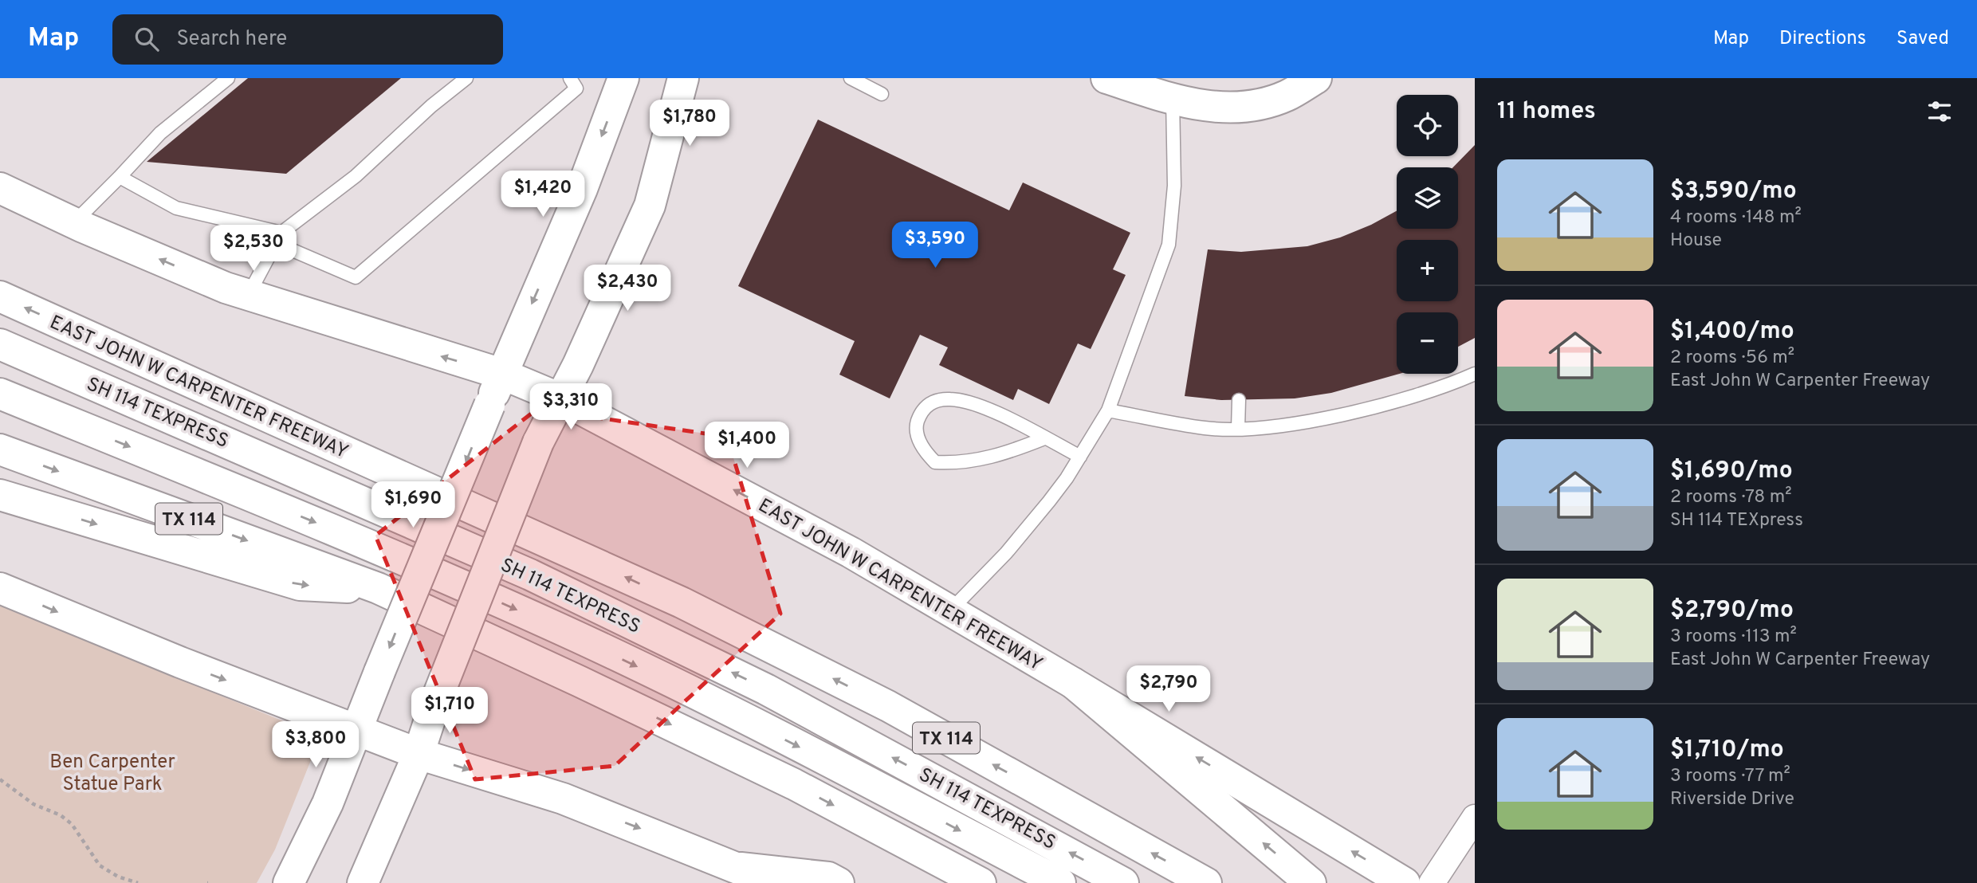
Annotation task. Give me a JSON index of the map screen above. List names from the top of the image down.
{
  "streets": {
    "main road": ["EAST JOHN W CARPENTER FREEWAY", "SH 114 TEXPRESS", "TX 114"]
  },
  "parks": ["Ben Carpenter Statue Park"],
  "page": {
    "header": "Map",
    "search": "Search here",
    "nav": ["Map", "Directions", "Saved"],
    "heading": "11 homes",
    "map_buttons": ["+", "−"],
    "price": [
      "$1,780",
      "$1,420",
      "$3,590",
      "$2,530",
      "$2,430",
      "$3,310",
      "$1,400",
      "$1,690",
      "$2,790",
      "$1,710",
      "$3,800"
    ],
    "list": [
      {
        "name": "$3,590/mo",
        "note": "4 rooms · 148 m² · House"
      },
      {
        "name": "$1,400/mo",
        "note": "2 rooms · 56 m² · East John W Carpenter Freeway"
      },
      {
        "name": "$1,690/mo",
        "note": "2 rooms · 78 m² · SH 114 TEXpress"
      },
      {
        "name": "$2,790/mo",
        "note": "3 rooms · 113 m² · East John W Carpenter Freeway"
      },
      {
        "name": "$1,710/mo",
        "note": "3 rooms · 77 m² · Riverside Drive"
      }
    ]
  }
}
